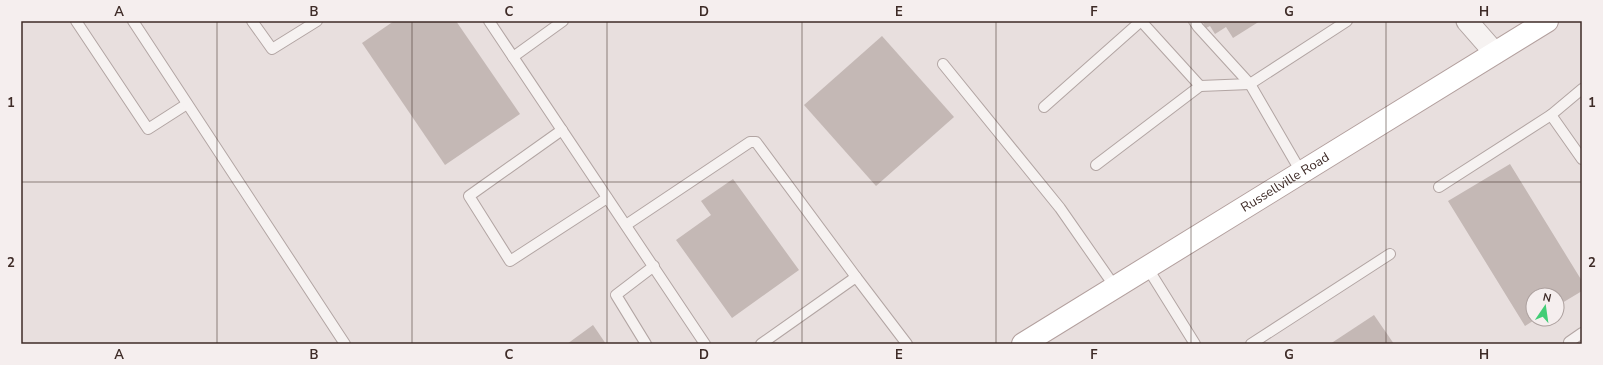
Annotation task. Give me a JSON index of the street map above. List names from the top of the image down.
{
  "streets": {
    "main road": ["Russellville Road"]
  },
  "north": "top",
  "grid": {
    "columns": [
      "A",
      "B",
      "C",
      "D",
      "E",
      "F",
      "G",
      "H"
    ],
    "rows": ["1", "2"]
  }
}
